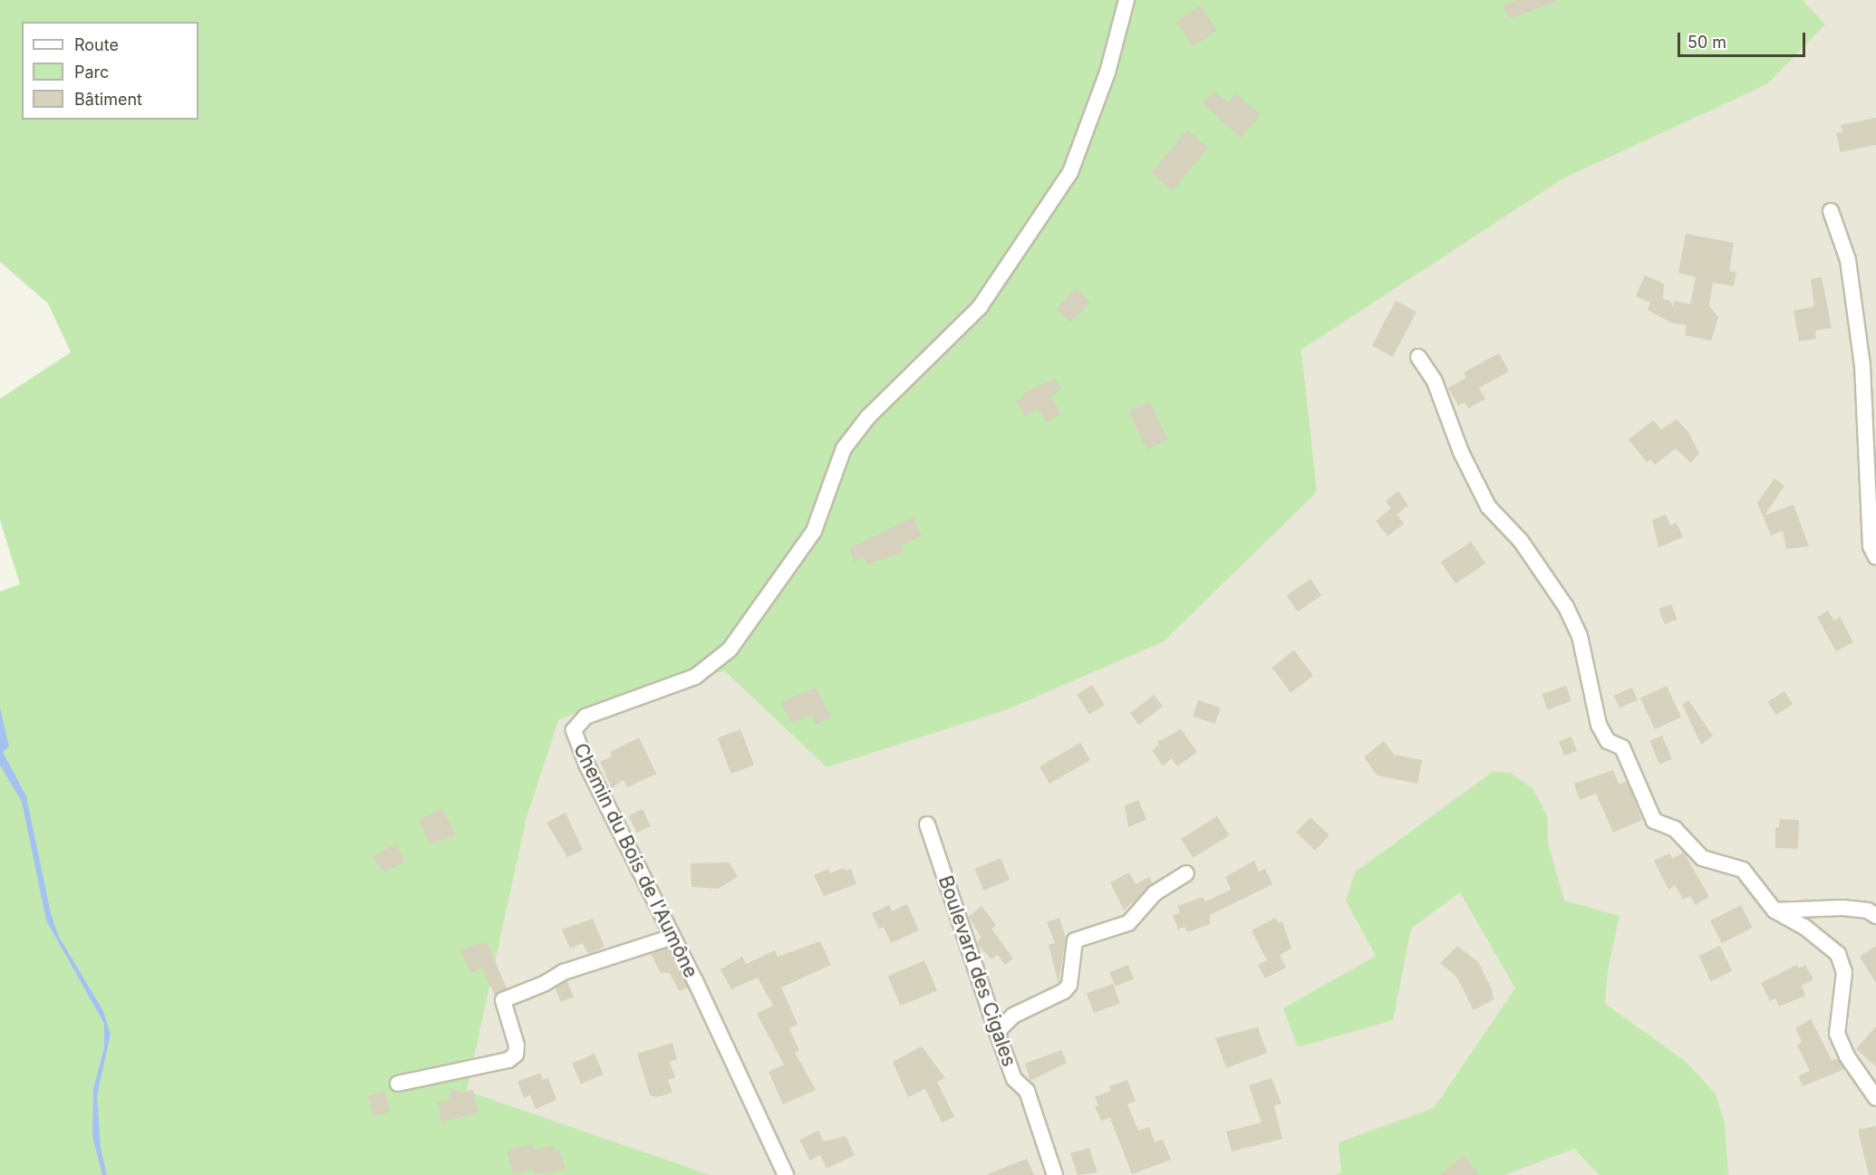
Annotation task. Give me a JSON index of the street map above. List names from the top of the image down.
{
  "streets": {
    "street": ["Chemin du Bois de l'Aumône", "Boulevard des Cigales"]
  },
  "legend": ["Route", "Parc", "Bâtiment"],
  "scale_bar": "50 m"
}
